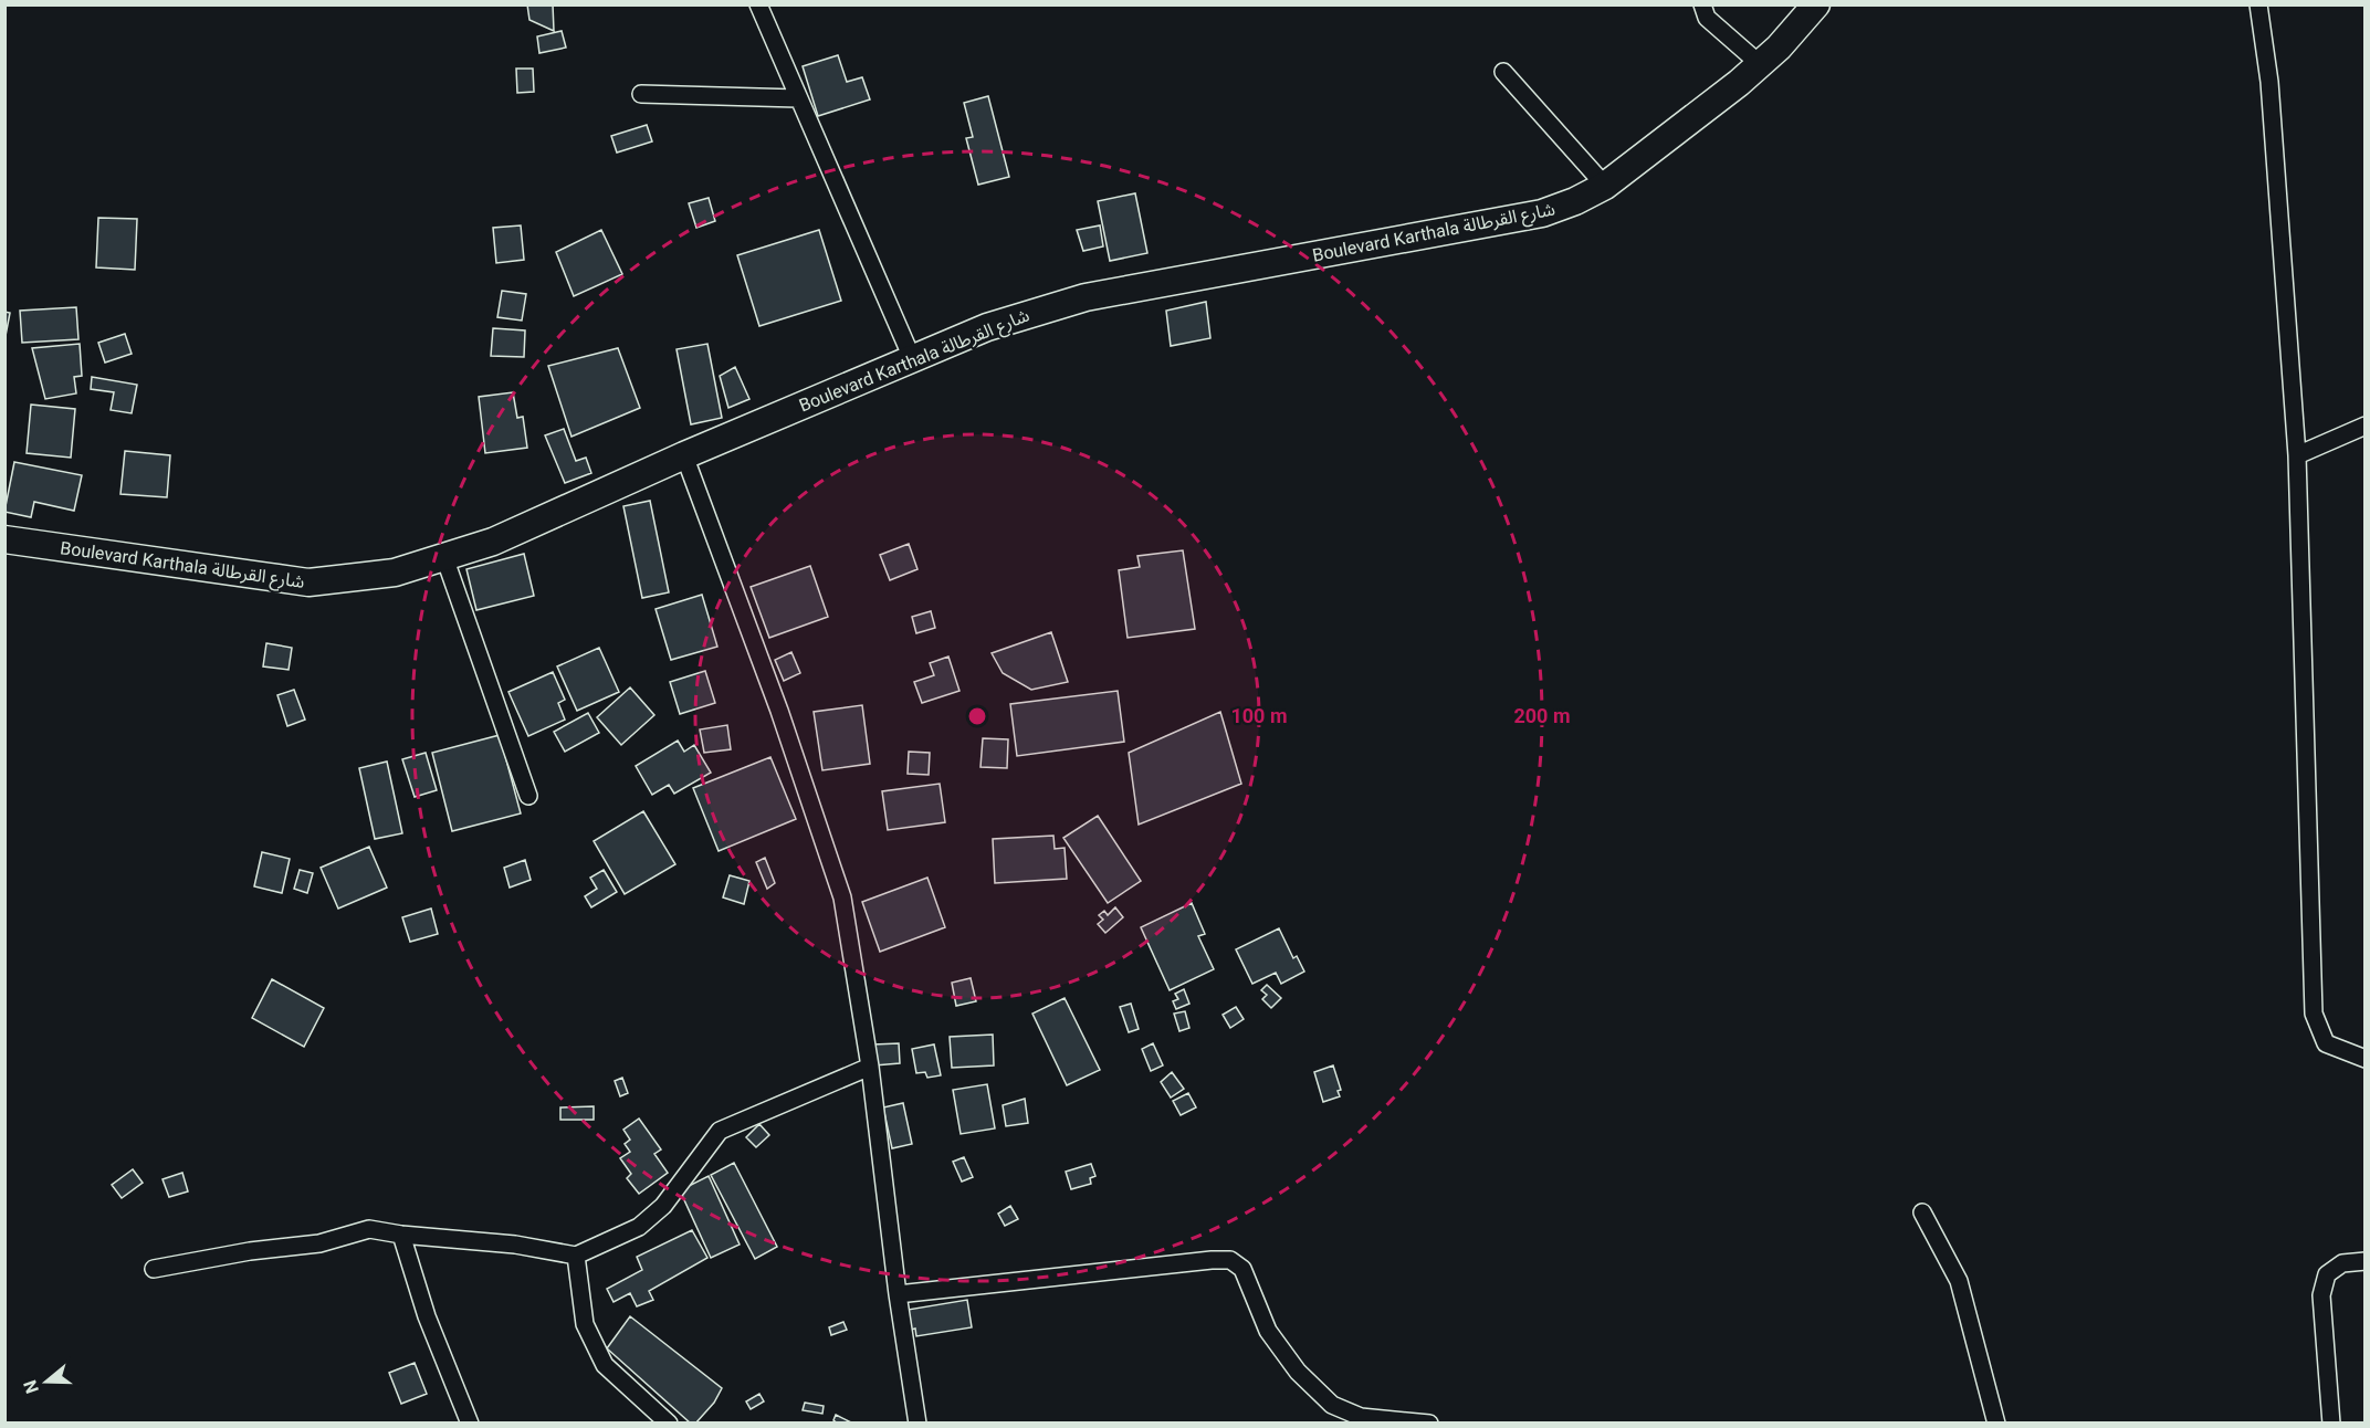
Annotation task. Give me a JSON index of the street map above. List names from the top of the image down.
{
  "streets": {
    "main road": ["Boulevard Karthala شارع القرطالة"]
  },
  "north": "left",
  "rings": ["100 m", "200 m"]
}
